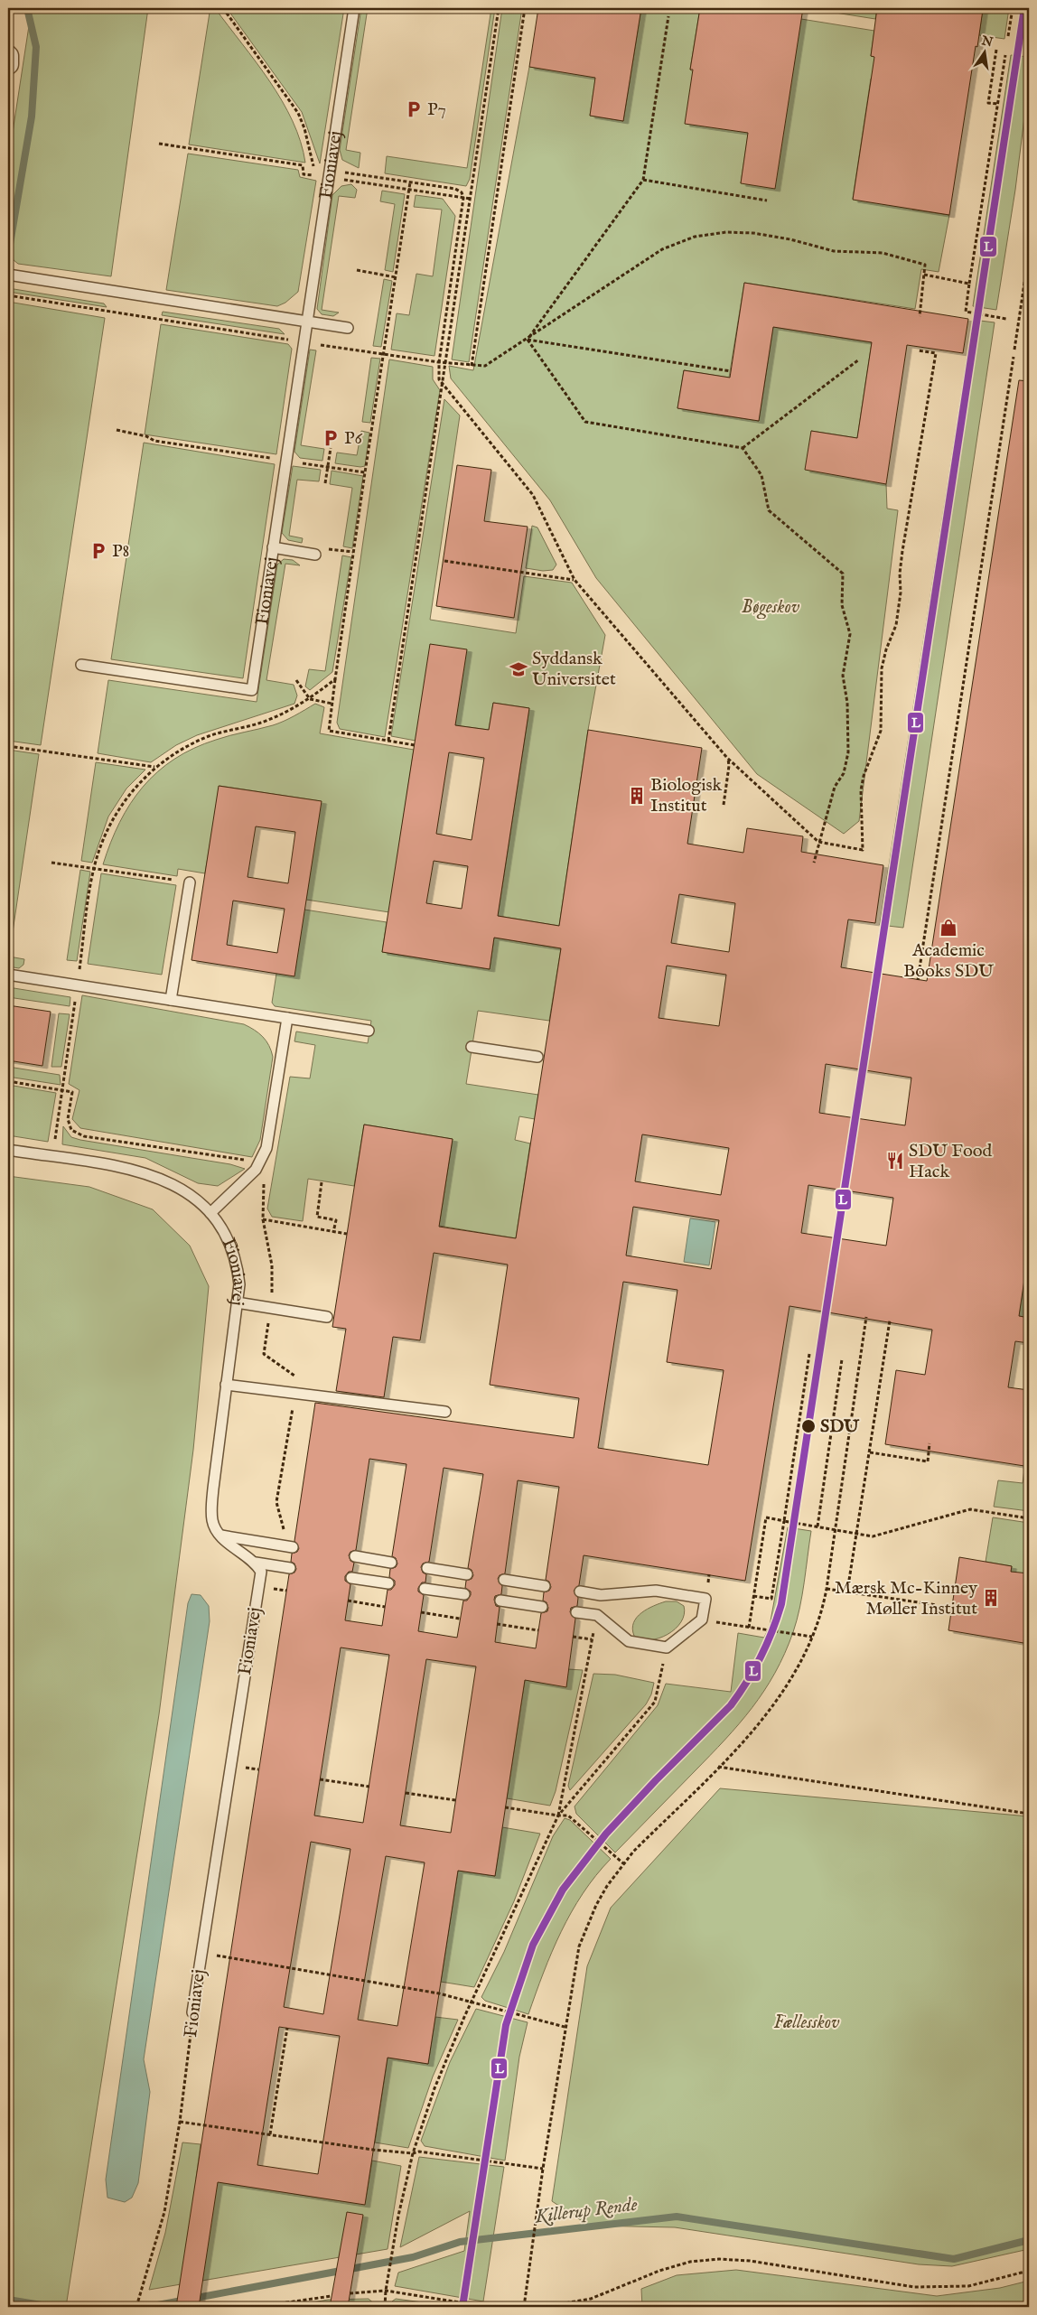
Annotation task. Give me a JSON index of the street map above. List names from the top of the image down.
{
  "streets": {
    "lane": ["Fioniavej"]
  },
  "water": ["Killerup Rende"],
  "parks": ["Bøgeskov", "Fællesskov"],
  "places": {
    "parking": ["P7", "P6", "P8"],
    "school or university": ["Syddansk Universitet"],
    "building": ["Biologisk Institut", "Mærsk Mc-Kinney Møller Institut"],
    "shop": ["Academic Books SDU"],
    "restaurant": ["SDU Food Hack"],
    "other": ["SDU"]
  },
  "lines": ["transit line L"],
  "north": "top"
}
